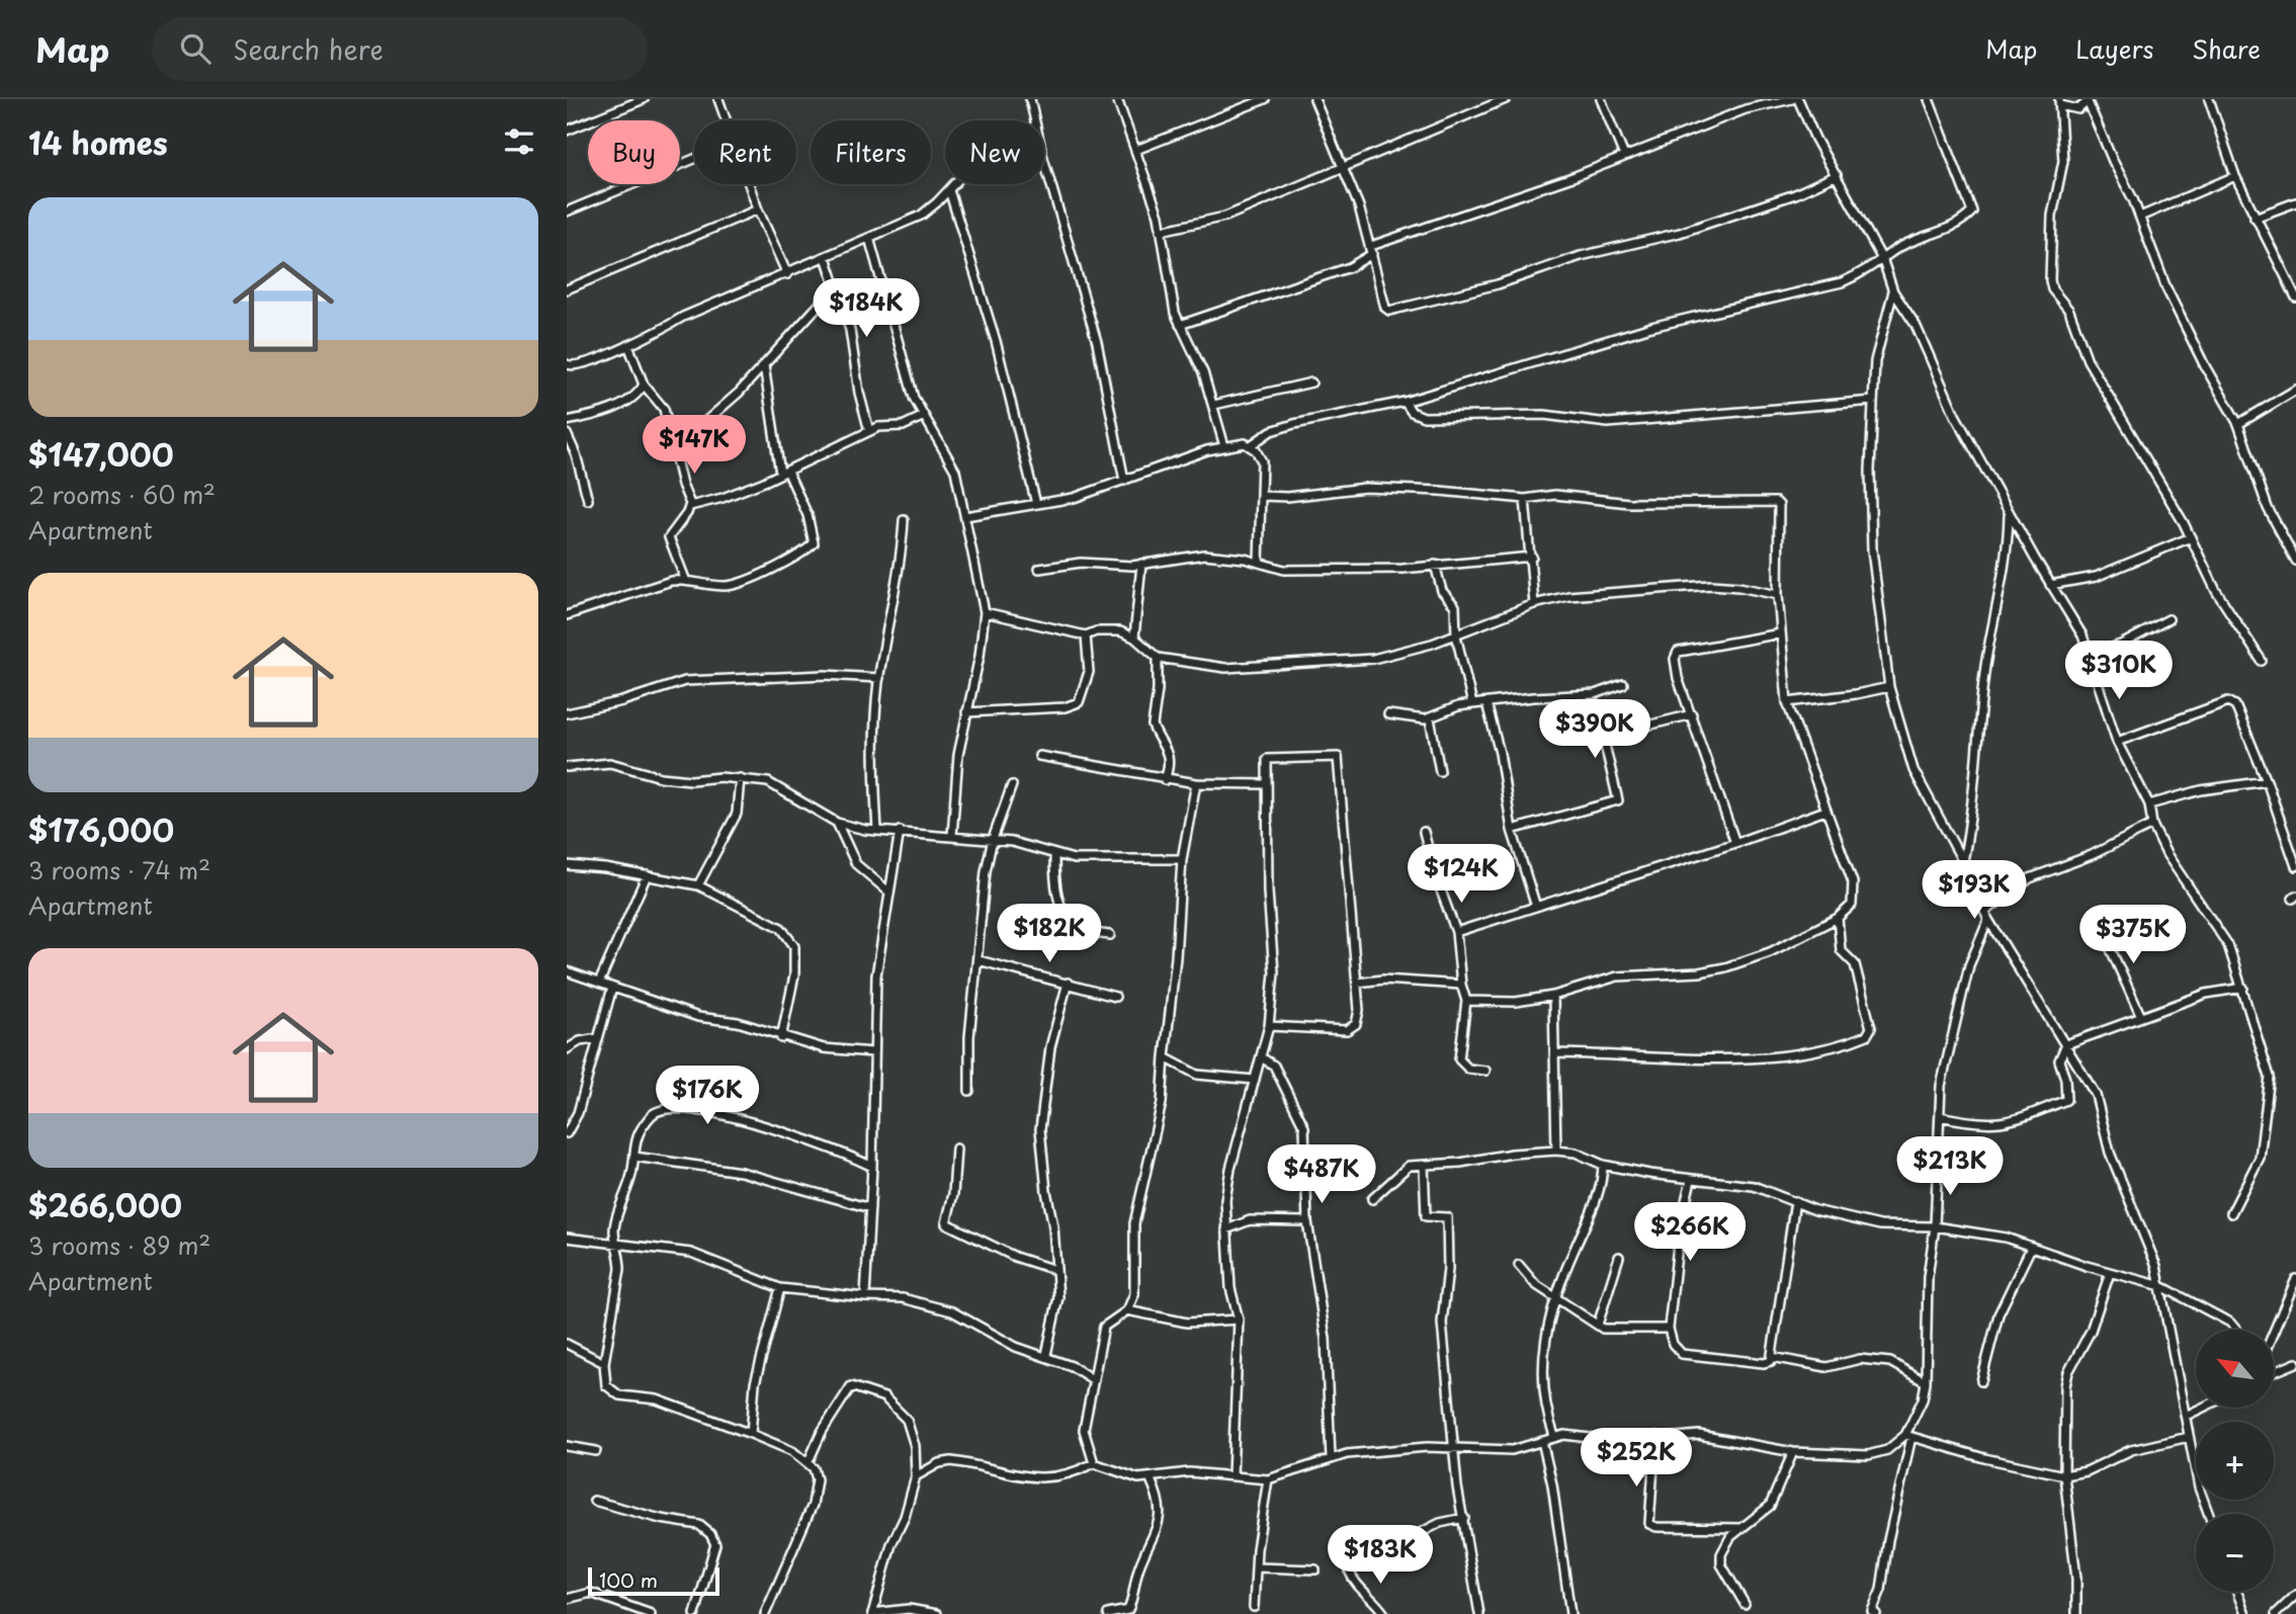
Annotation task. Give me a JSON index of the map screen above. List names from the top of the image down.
{
  "scale_bar": "100 m",
  "north": "top left",
  "page": {
    "header": "Map",
    "search": "Search here",
    "nav": ["Map", "Layers", "Share"],
    "heading": "14 homes",
    "chip": [
      "Buy",
      "Rent",
      "Filters",
      "New"
    ],
    "list": [
      {
        "name": "$147,000",
        "note": "2 rooms · 60 m² · Apartment"
      },
      {
        "name": "$176,000",
        "note": "3 rooms · 74 m² · Apartment"
      },
      {
        "name": "$266,000",
        "note": "3 rooms · 89 m² · Apartment"
      }
    ],
    "price": [
      "$184K",
      "$147K",
      "$310K",
      "$390K",
      "$124K",
      "$193K",
      "$182K",
      "$375K",
      "$176K",
      "$213K",
      "$487K",
      "$266K",
      "$252K",
      "$183K"
    ],
    "map_buttons": ["+", "−"],
    "scale": "100 m"
  }
}
